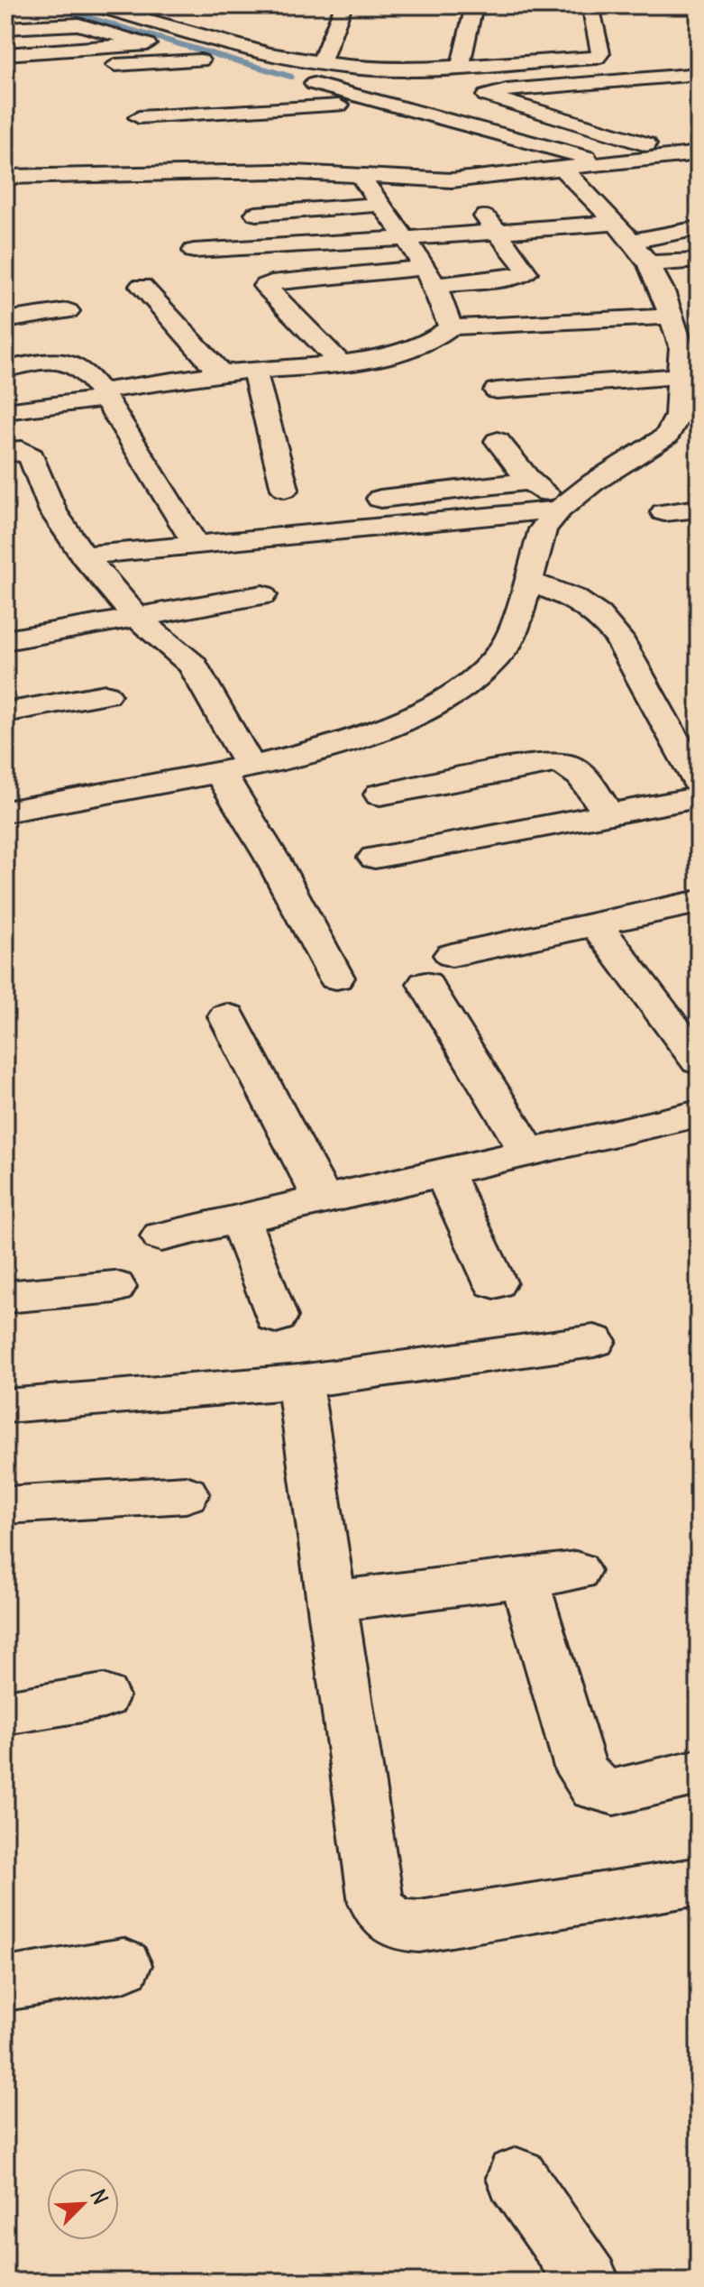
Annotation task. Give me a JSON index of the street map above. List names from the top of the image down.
{
  "north": "top right"
}
